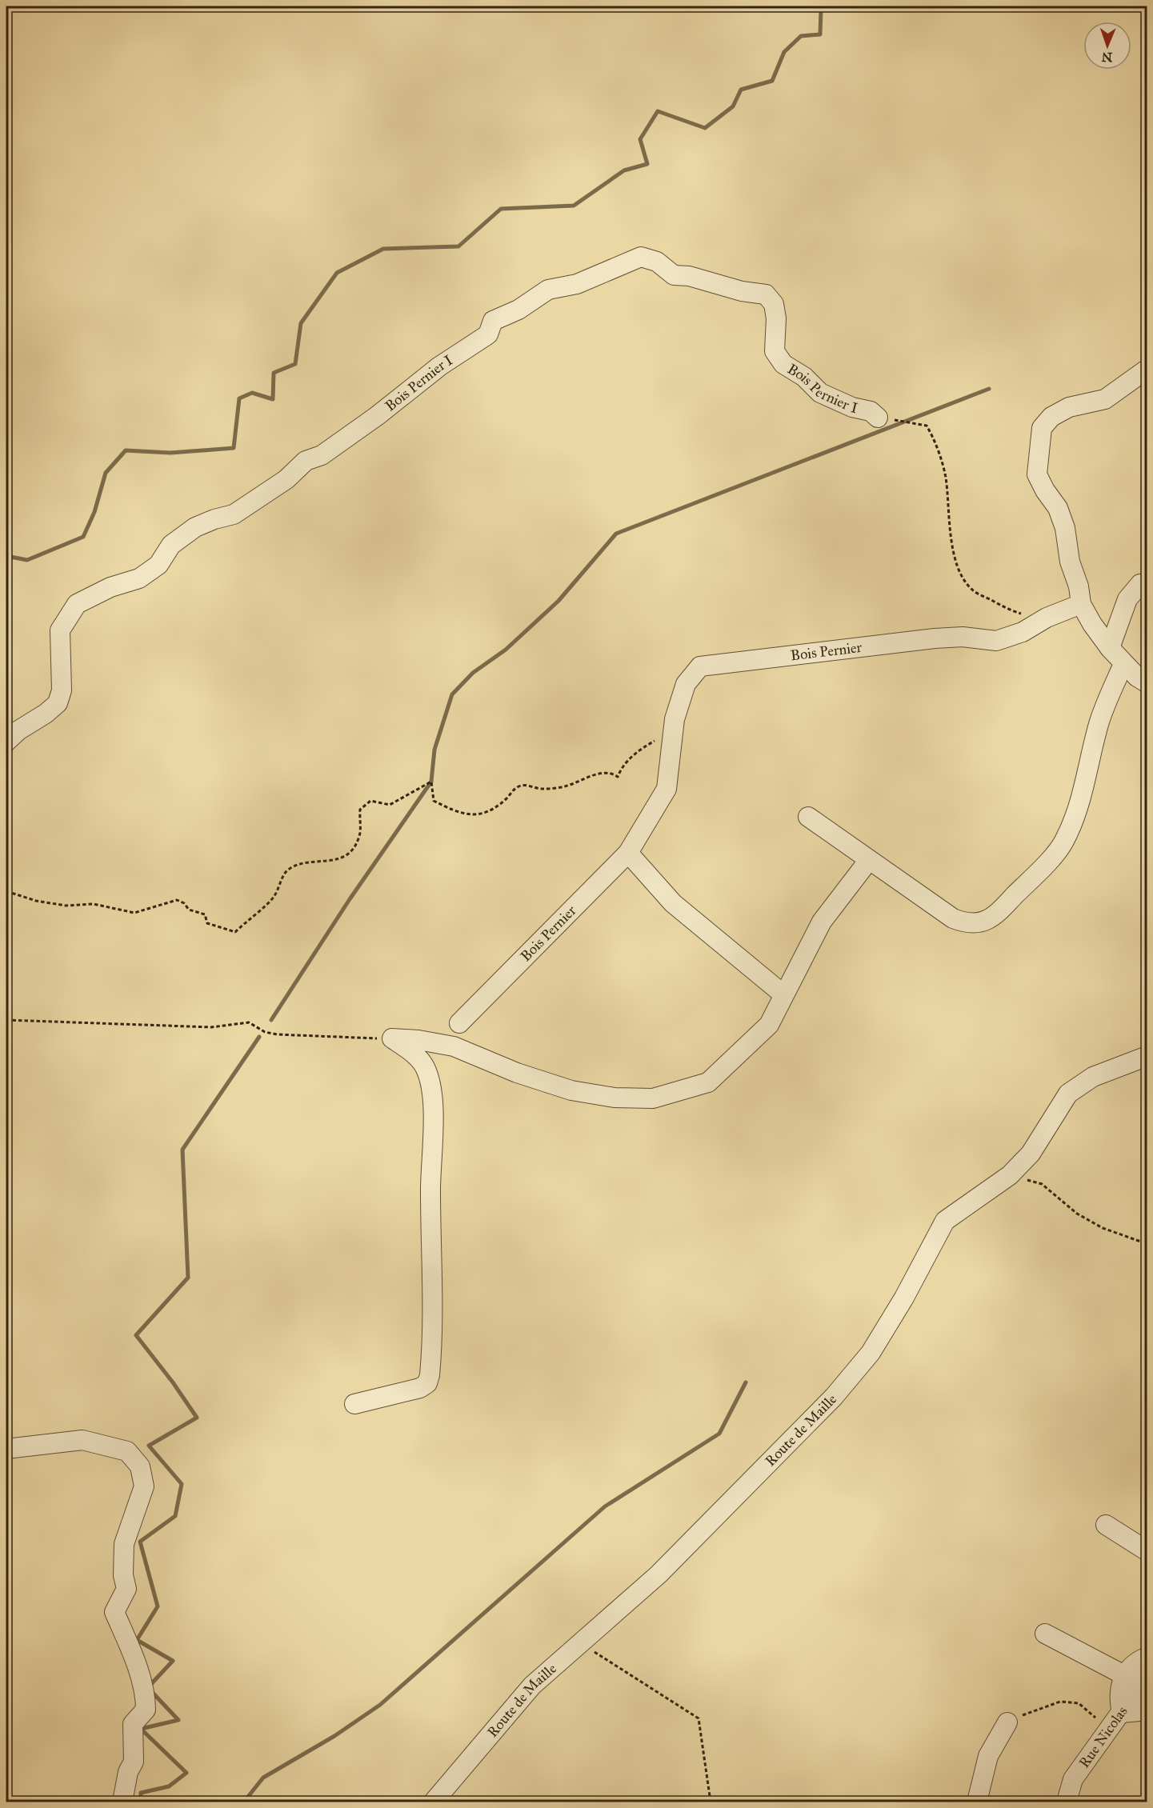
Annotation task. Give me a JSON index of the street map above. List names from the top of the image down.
{
  "streets": {
    "street": [
      "Bois Pernier I",
      "Bois Pernier",
      "Route de Maille",
      "Rue Nicolas"
    ]
  },
  "north": "bottom"
}
